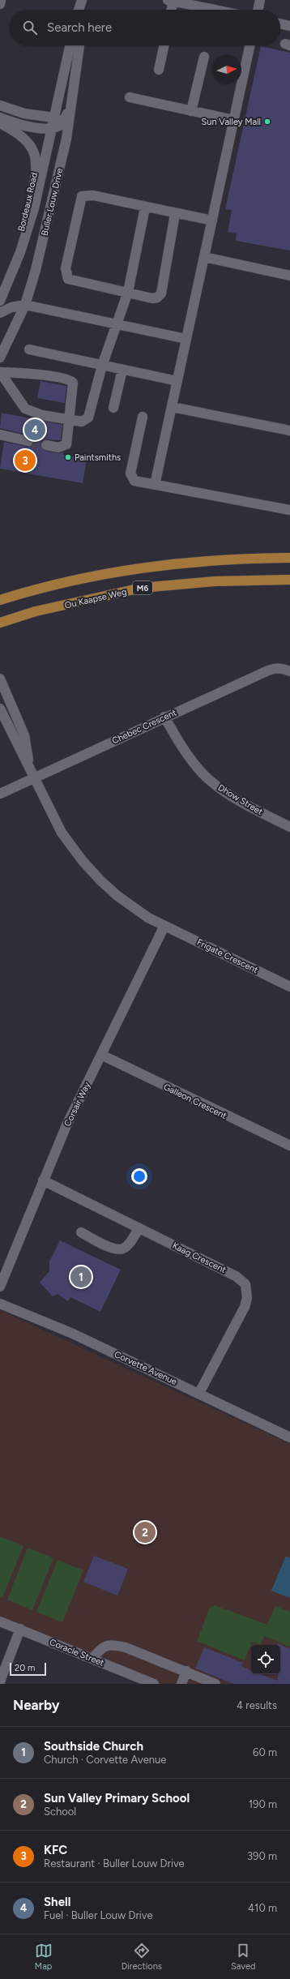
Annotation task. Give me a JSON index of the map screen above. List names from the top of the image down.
{
  "streets": {
    "main road": ["M6", "Ou Kaapse Weg"],
    "street": [
      "Bordeaux Road",
      "Buller Louw Drive",
      "Chebec Crescent",
      "Dhow Street",
      "Frigate Crescent",
      "Galleon Crescent",
      "Corsair Way",
      "Kaag Crescent",
      "Corvette Avenue",
      "Coracle Street"
    ]
  },
  "crossings": [
    ["Bordeaux Road", "Buller Louw Drive"],
    ["Chebec Crescent", "Dhow Street"],
    ["Frigate Crescent", "Corsair Way"],
    ["Galleon Crescent", "Corsair Way"],
    ["Corsair Way", "Kaag Crescent"],
    ["Kaag Crescent", "Corvette Avenue"]
  ],
  "places": ["Sun Valley Mall", "Paintsmiths"],
  "scale_bar": "20 m",
  "north": "right",
  "page": {
    "search": "Search here",
    "pins": [
      "4",
      "3",
      "1",
      "2"
    ],
    "scale": "20 m",
    "heading": ["Nearby", "4 results"],
    "list": [
      {
        "mark": "1",
        "name": "Southside Church",
        "note": "Church · Corvette Avenue",
        "value": "60 m"
      },
      {
        "mark": "2",
        "name": "Sun Valley Primary School",
        "note": "School",
        "value": "190 m"
      },
      {
        "mark": "3",
        "name": "KFC",
        "note": "Restaurant · Buller Louw Drive",
        "value": "390 m"
      },
      {
        "mark": "4",
        "name": "Shell",
        "note": "Fuel · Buller Louw Drive",
        "value": "410 m"
      }
    ],
    "nav": ["Map", "Directions", "Saved"]
  }
}
